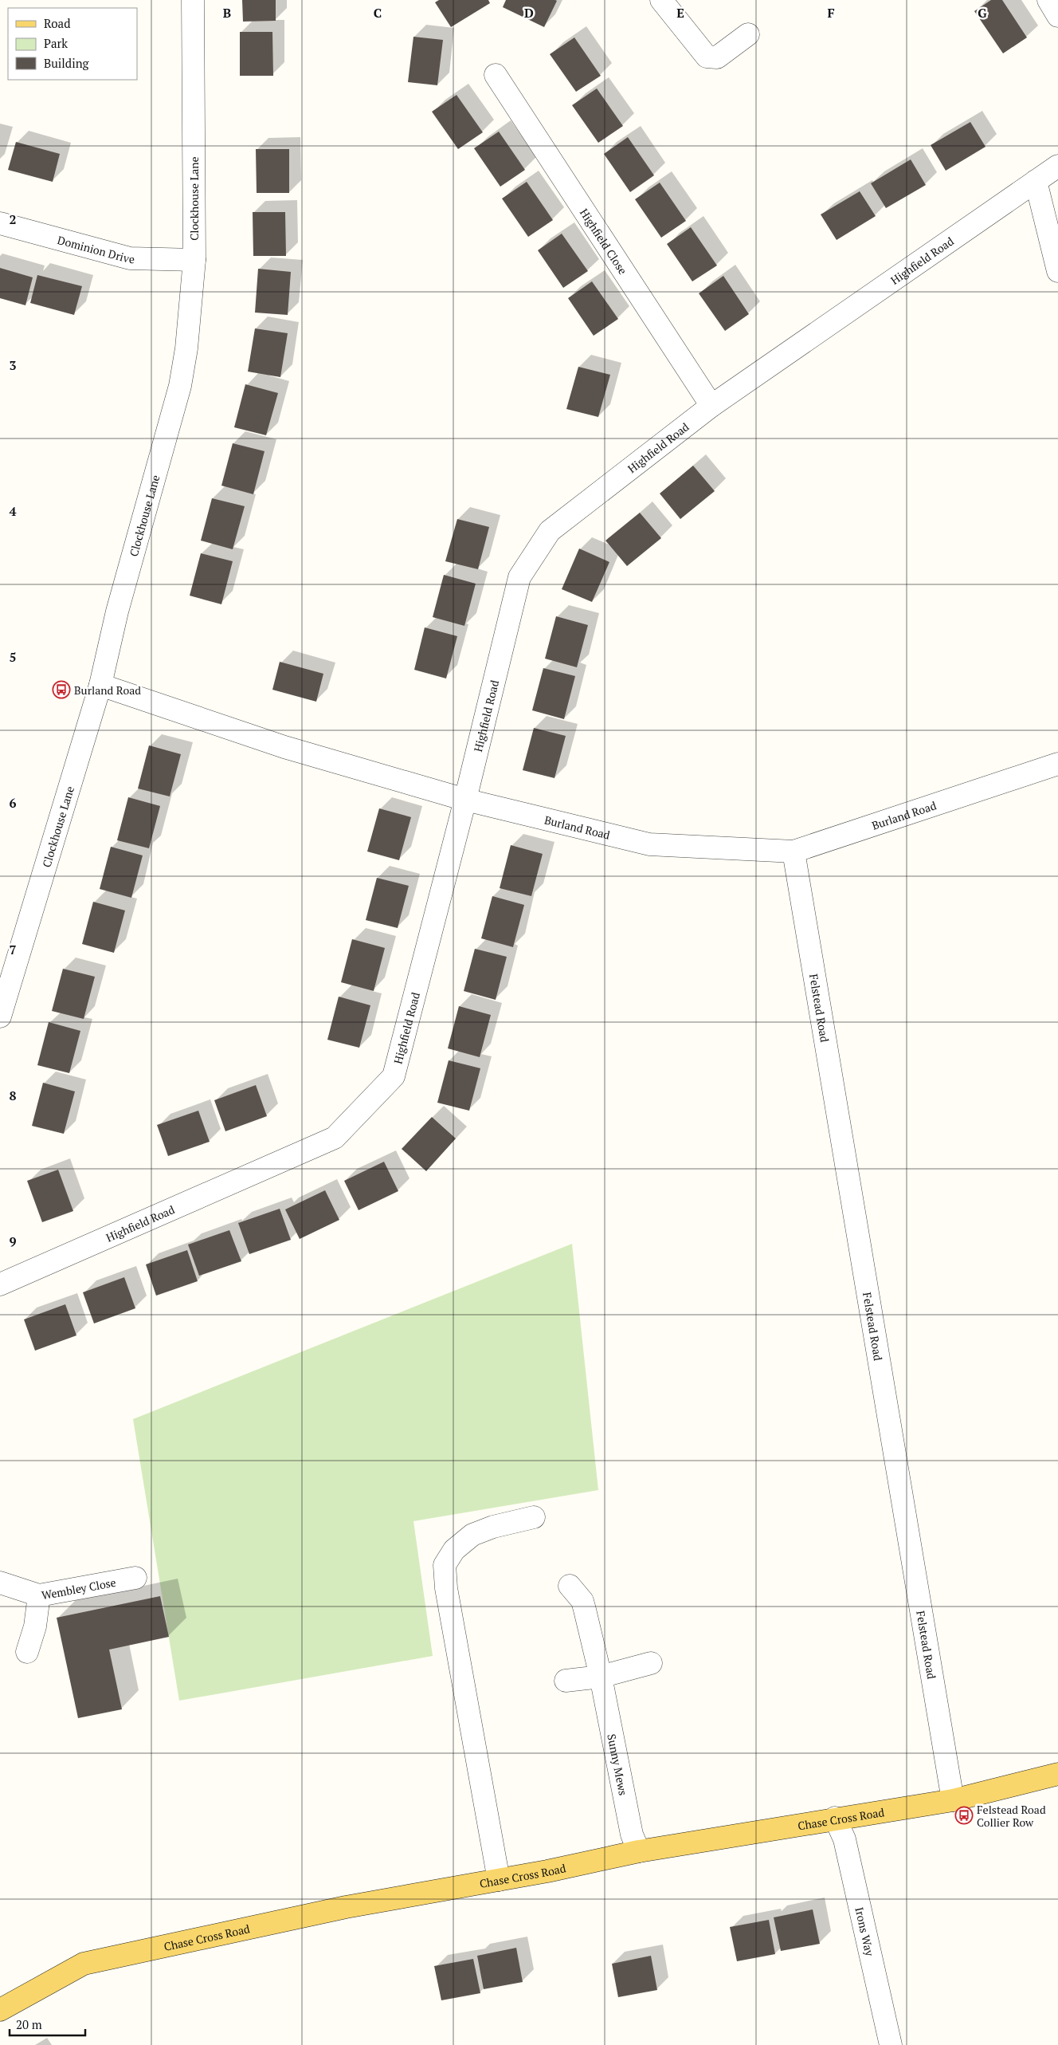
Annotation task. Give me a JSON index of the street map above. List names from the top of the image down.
{
  "streets": {
    "main road": ["Chase Cross Road"],
    "street": [
      "Clockhouse Lane",
      "Highfield Close",
      "Dominion Drive",
      "Highfield Road",
      "Burland Road",
      "Felstead Road",
      "Wembley Close",
      "Sunny Mews",
      "Irons Way"
    ]
  },
  "crossings": [
    ["Clockhouse Lane", "Dominion Drive"],
    ["Clockhouse Lane", "Burland Road"],
    ["Highfield Close", "Highfield Road"],
    ["Highfield Road", "Burland Road"],
    ["Burland Road", "Felstead Road"],
    ["Felstead Road", "Chase Cross Road"],
    ["Sunny Mews", "Chase Cross Road"],
    ["Chase Cross Road", "Irons Way"]
  ],
  "places": {
    "bus stop": ["Burland Road", "Felstead Road Collier Row"]
  },
  "legend": ["Road", "Park", "Building"],
  "scale_bar": "20 m",
  "grid": {
    "columns": [
      "B",
      "C",
      "D",
      "E",
      "F",
      "G"
    ],
    "rows": [
      "2",
      "3",
      "4",
      "5",
      "6",
      "7",
      "8",
      "9"
    ]
  }
}
